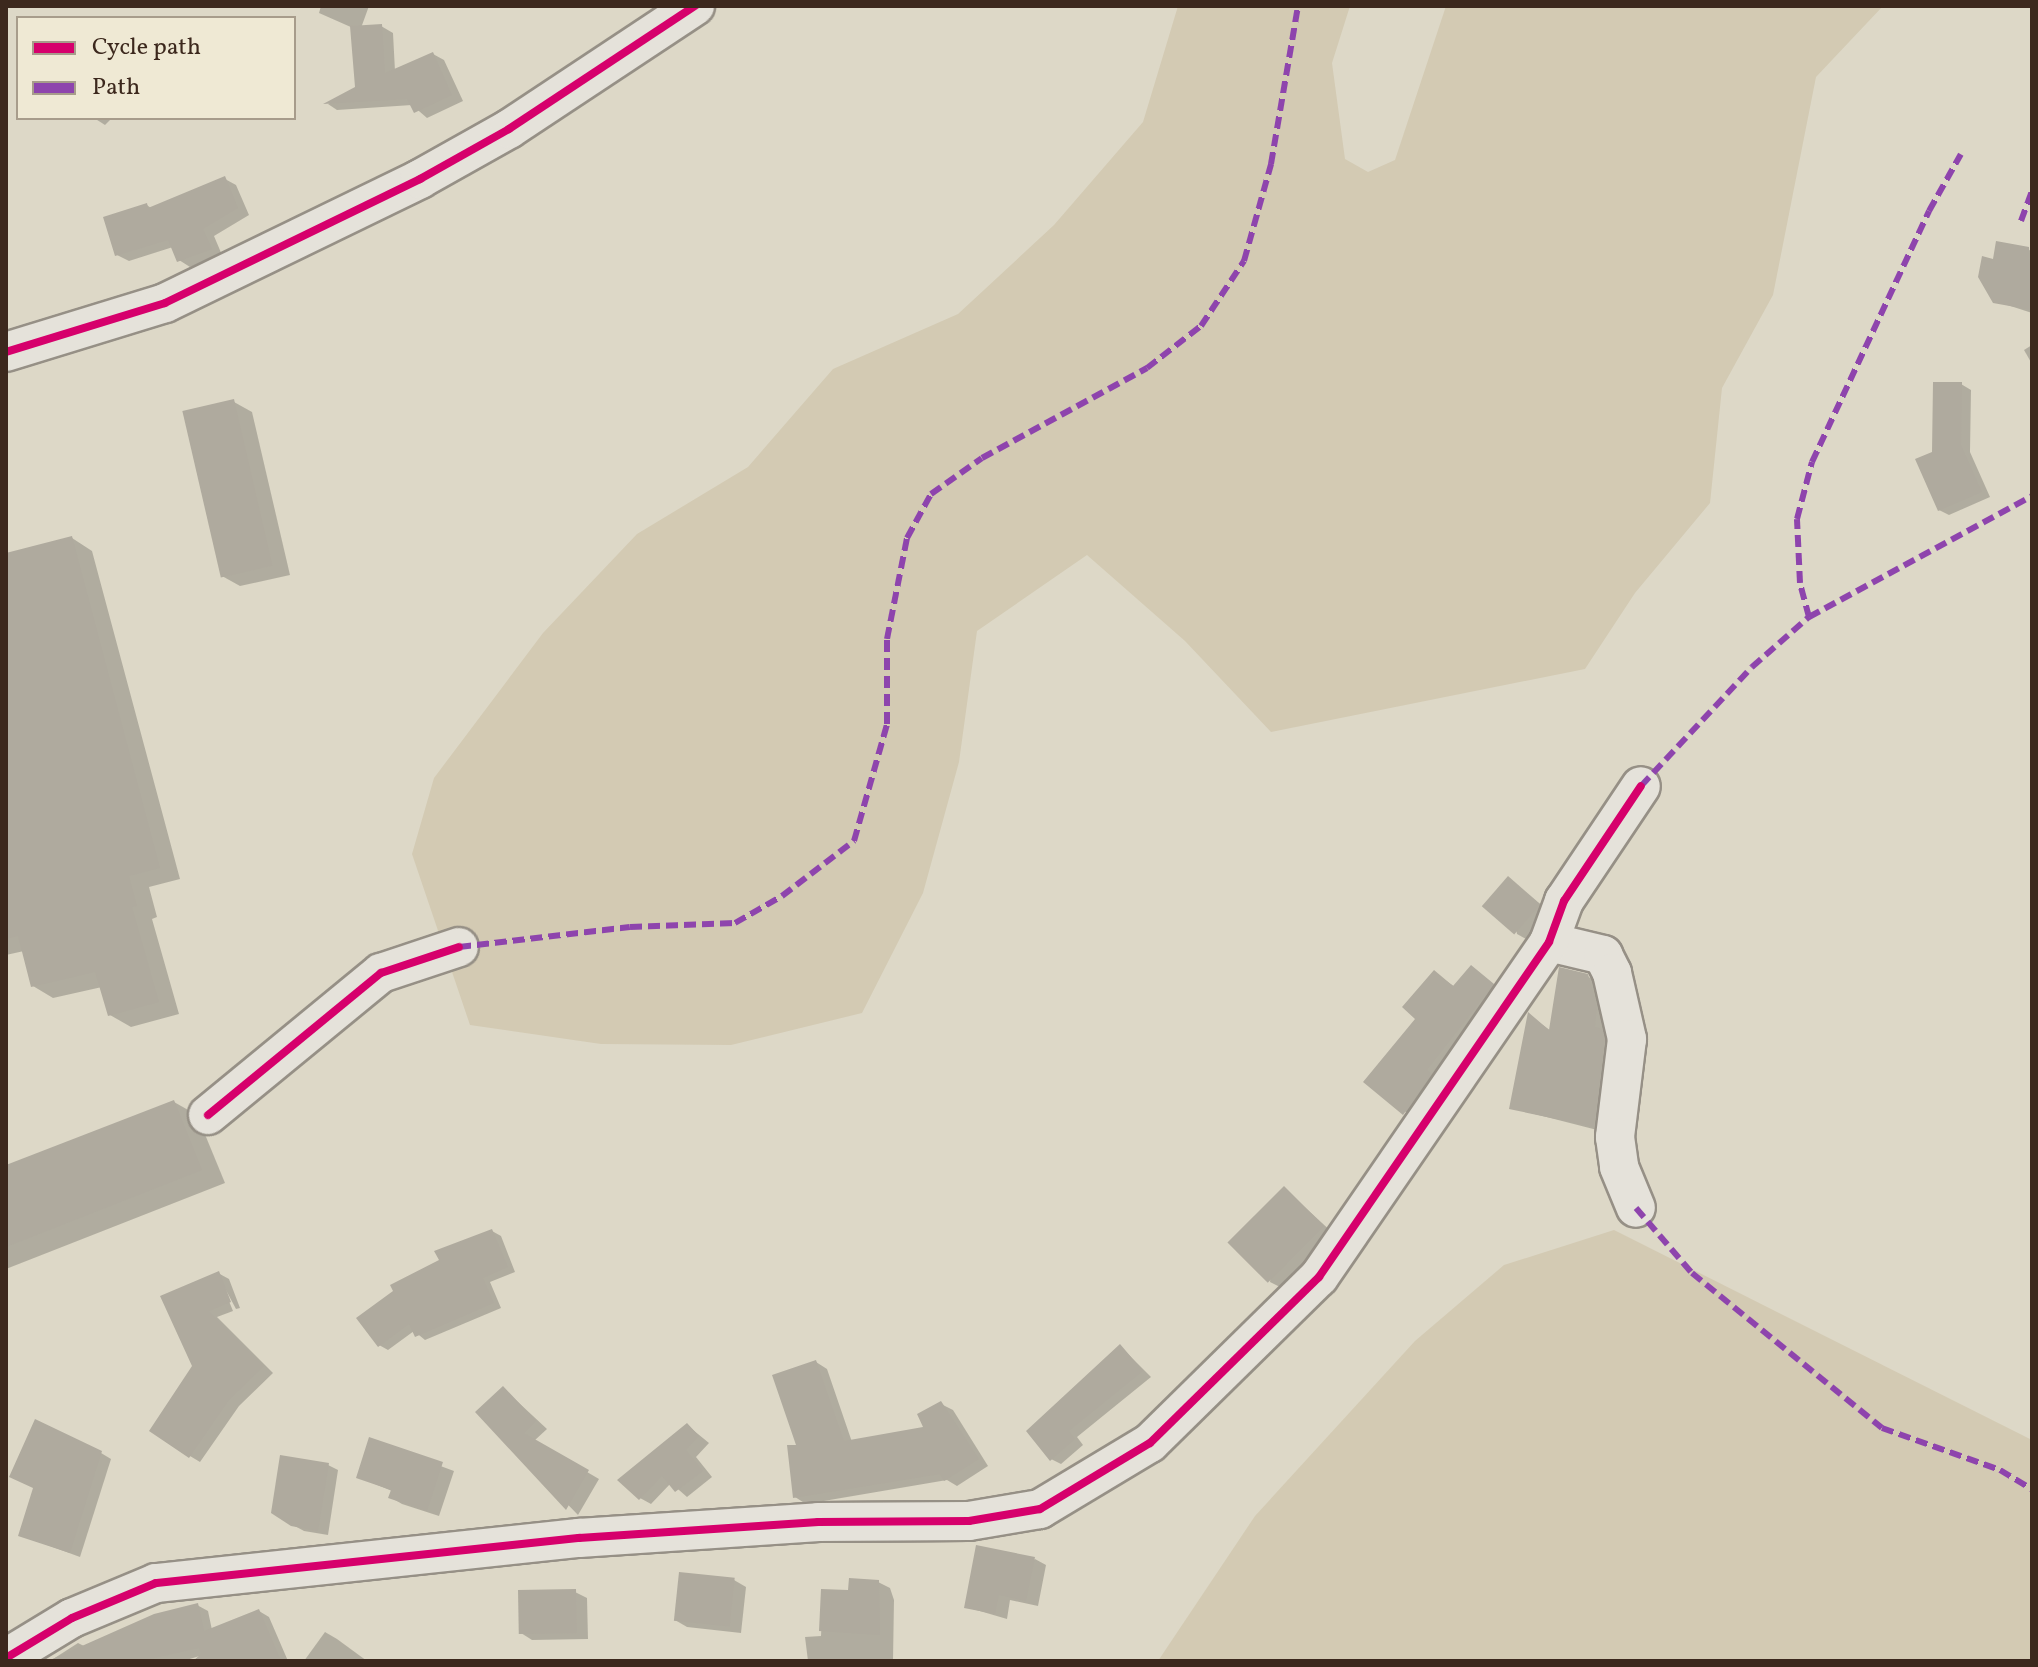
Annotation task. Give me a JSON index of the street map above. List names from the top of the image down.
{
  "legend": ["Cycle path", "Path"]
}
